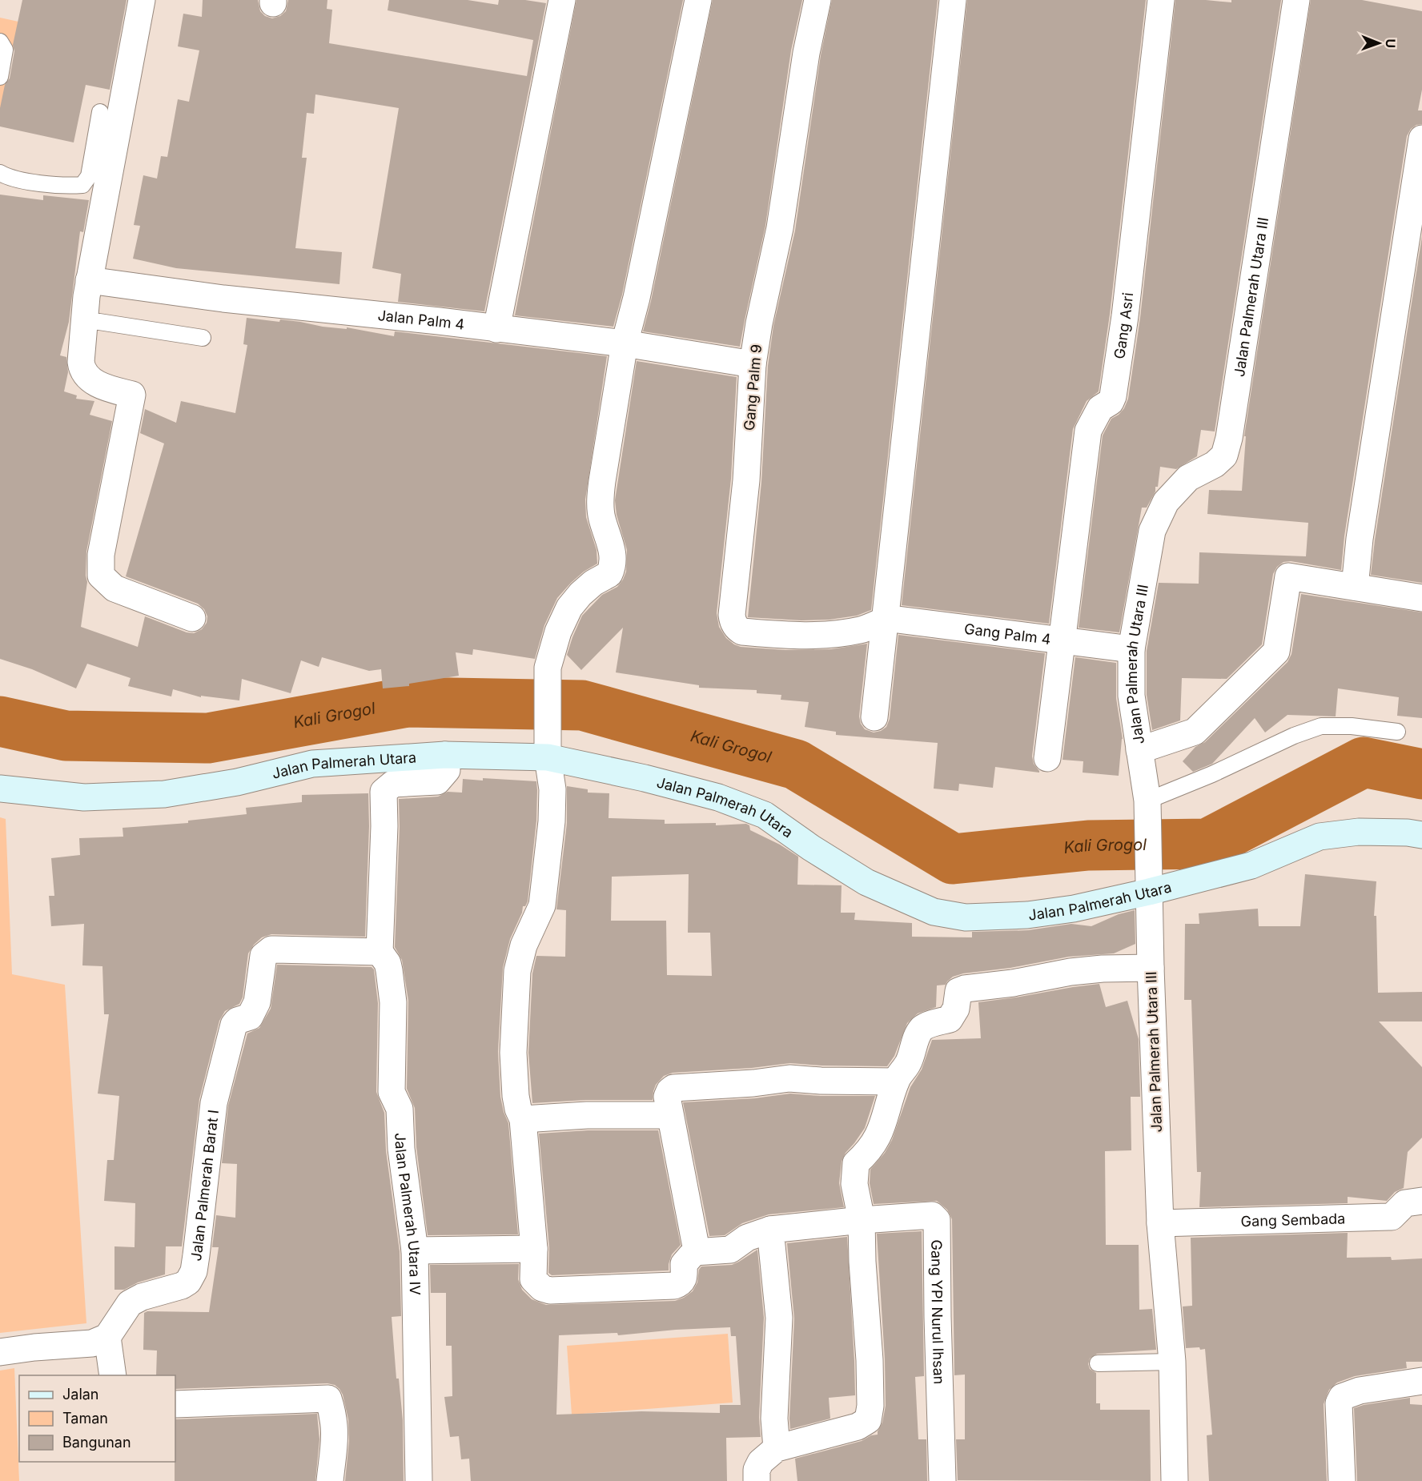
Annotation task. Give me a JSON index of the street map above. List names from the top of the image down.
{
  "streets": {
    "street": [
      "Jalan Palmerah Utara III",
      "Jalan Palm 4",
      "Gang Asri",
      "Gang Palm 9",
      "Gang Palm 4",
      "Jalan Palmerah Utara",
      "Jalan Palmerah Barat I",
      "Jalan Palmerah Utara IV",
      "Gang Sembada",
      "Gang YPI Nurul Ihsan"
    ]
  },
  "crossings": [
    ["Jalan Palmerah Utara III", "Gang Palm 4"],
    ["Jalan Palmerah Utara III", "Jalan Palmerah Utara"],
    ["Jalan Palmerah Utara III", "Gang Sembada"],
    ["Jalan Palm 4", "Gang Palm 9"],
    ["Gang Asri", "Gang Palm 4"],
    ["Gang Palm 9", "Gang Palm 4"],
    ["Jalan Palmerah Barat I", "Jalan Palmerah Utara IV"]
  ],
  "water": ["Kali Grogol"],
  "legend": ["Jalan", "Taman", "Bangunan"],
  "north": "right"
}
